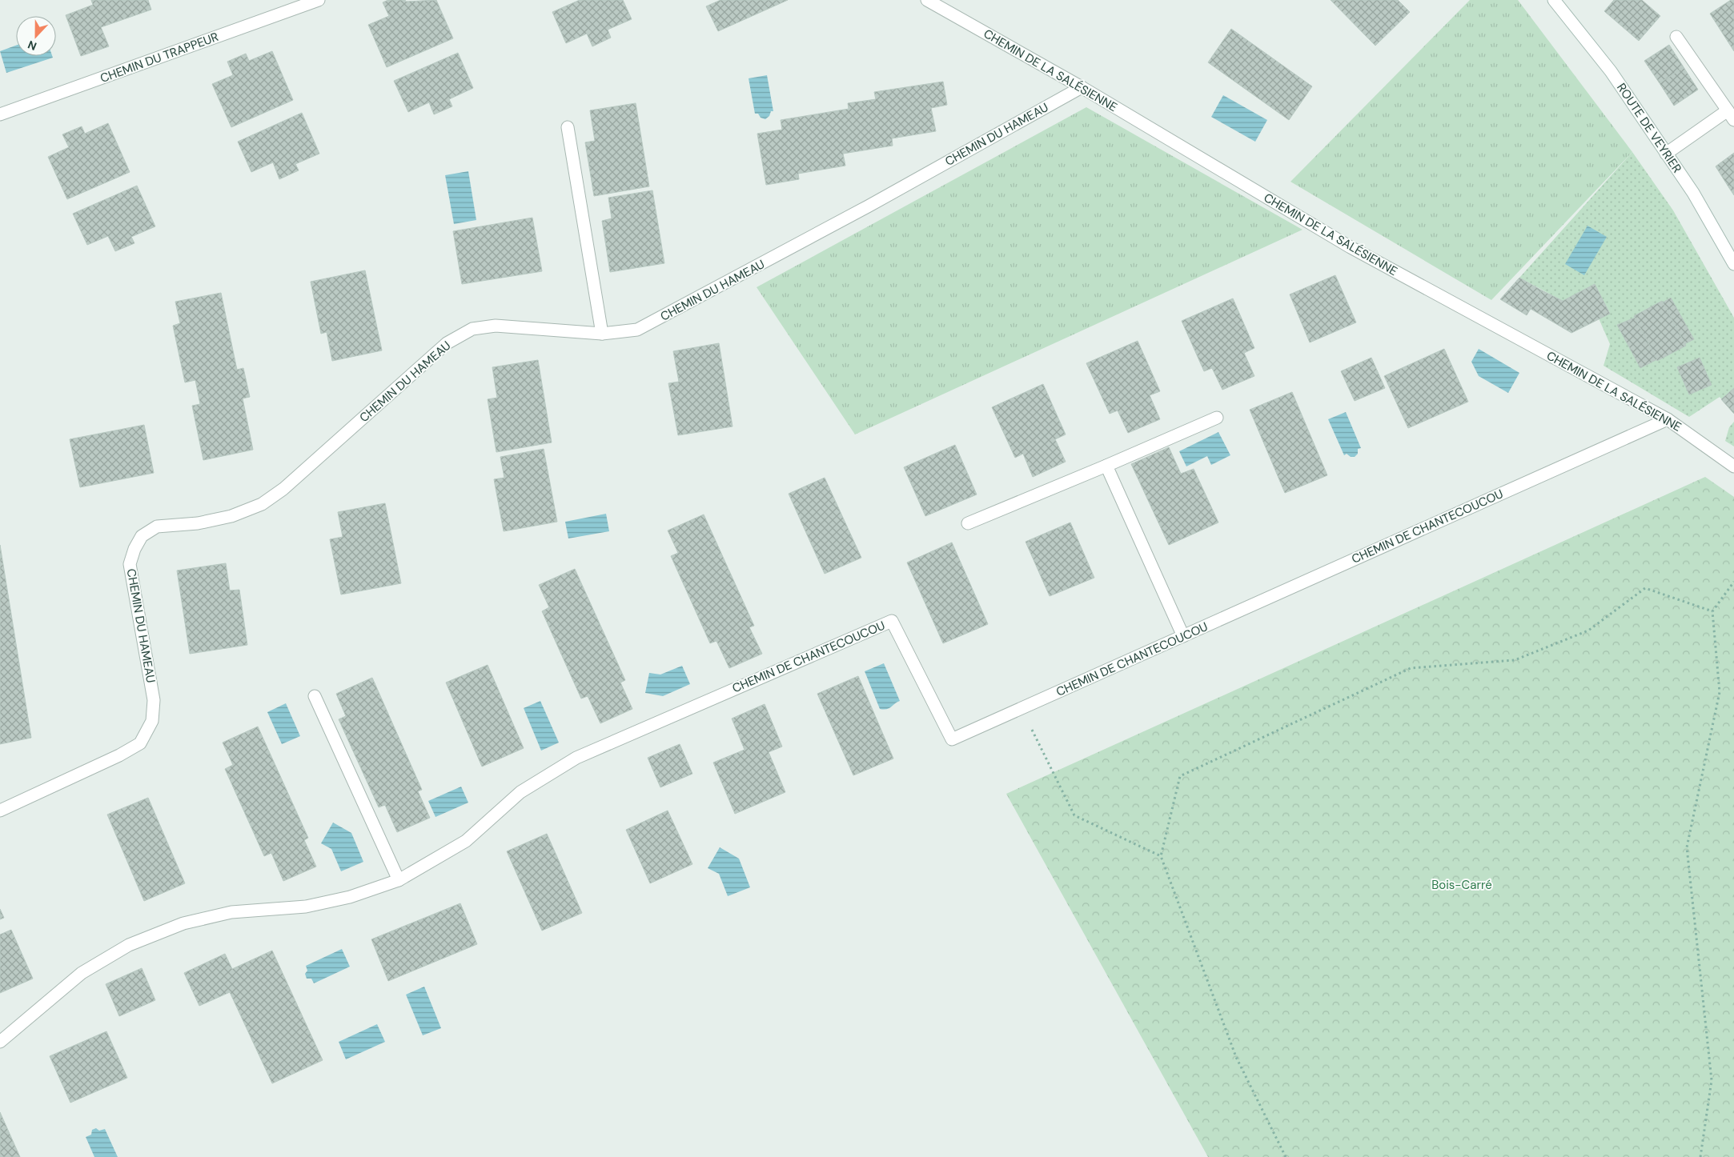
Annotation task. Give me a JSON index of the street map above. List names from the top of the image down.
{
  "streets": {
    "street": [
      "CHEMIN DU TRAPPEUR",
      "CHEMIN DE LA SALÉSIENNE",
      "ROUTE DE VEYRIER",
      "CHEMIN DU HAMEAU",
      "CHEMIN DE CHANTECOUCOU"
    ]
  },
  "crossings": [
    ["CHEMIN DE LA SALÉSIENNE", "CHEMIN DU HAMEAU"],
    ["CHEMIN DE LA SALÉSIENNE", "CHEMIN DE CHANTECOUCOU"]
  ],
  "parks": ["Bois-Carré"],
  "north": "bottom"
}
